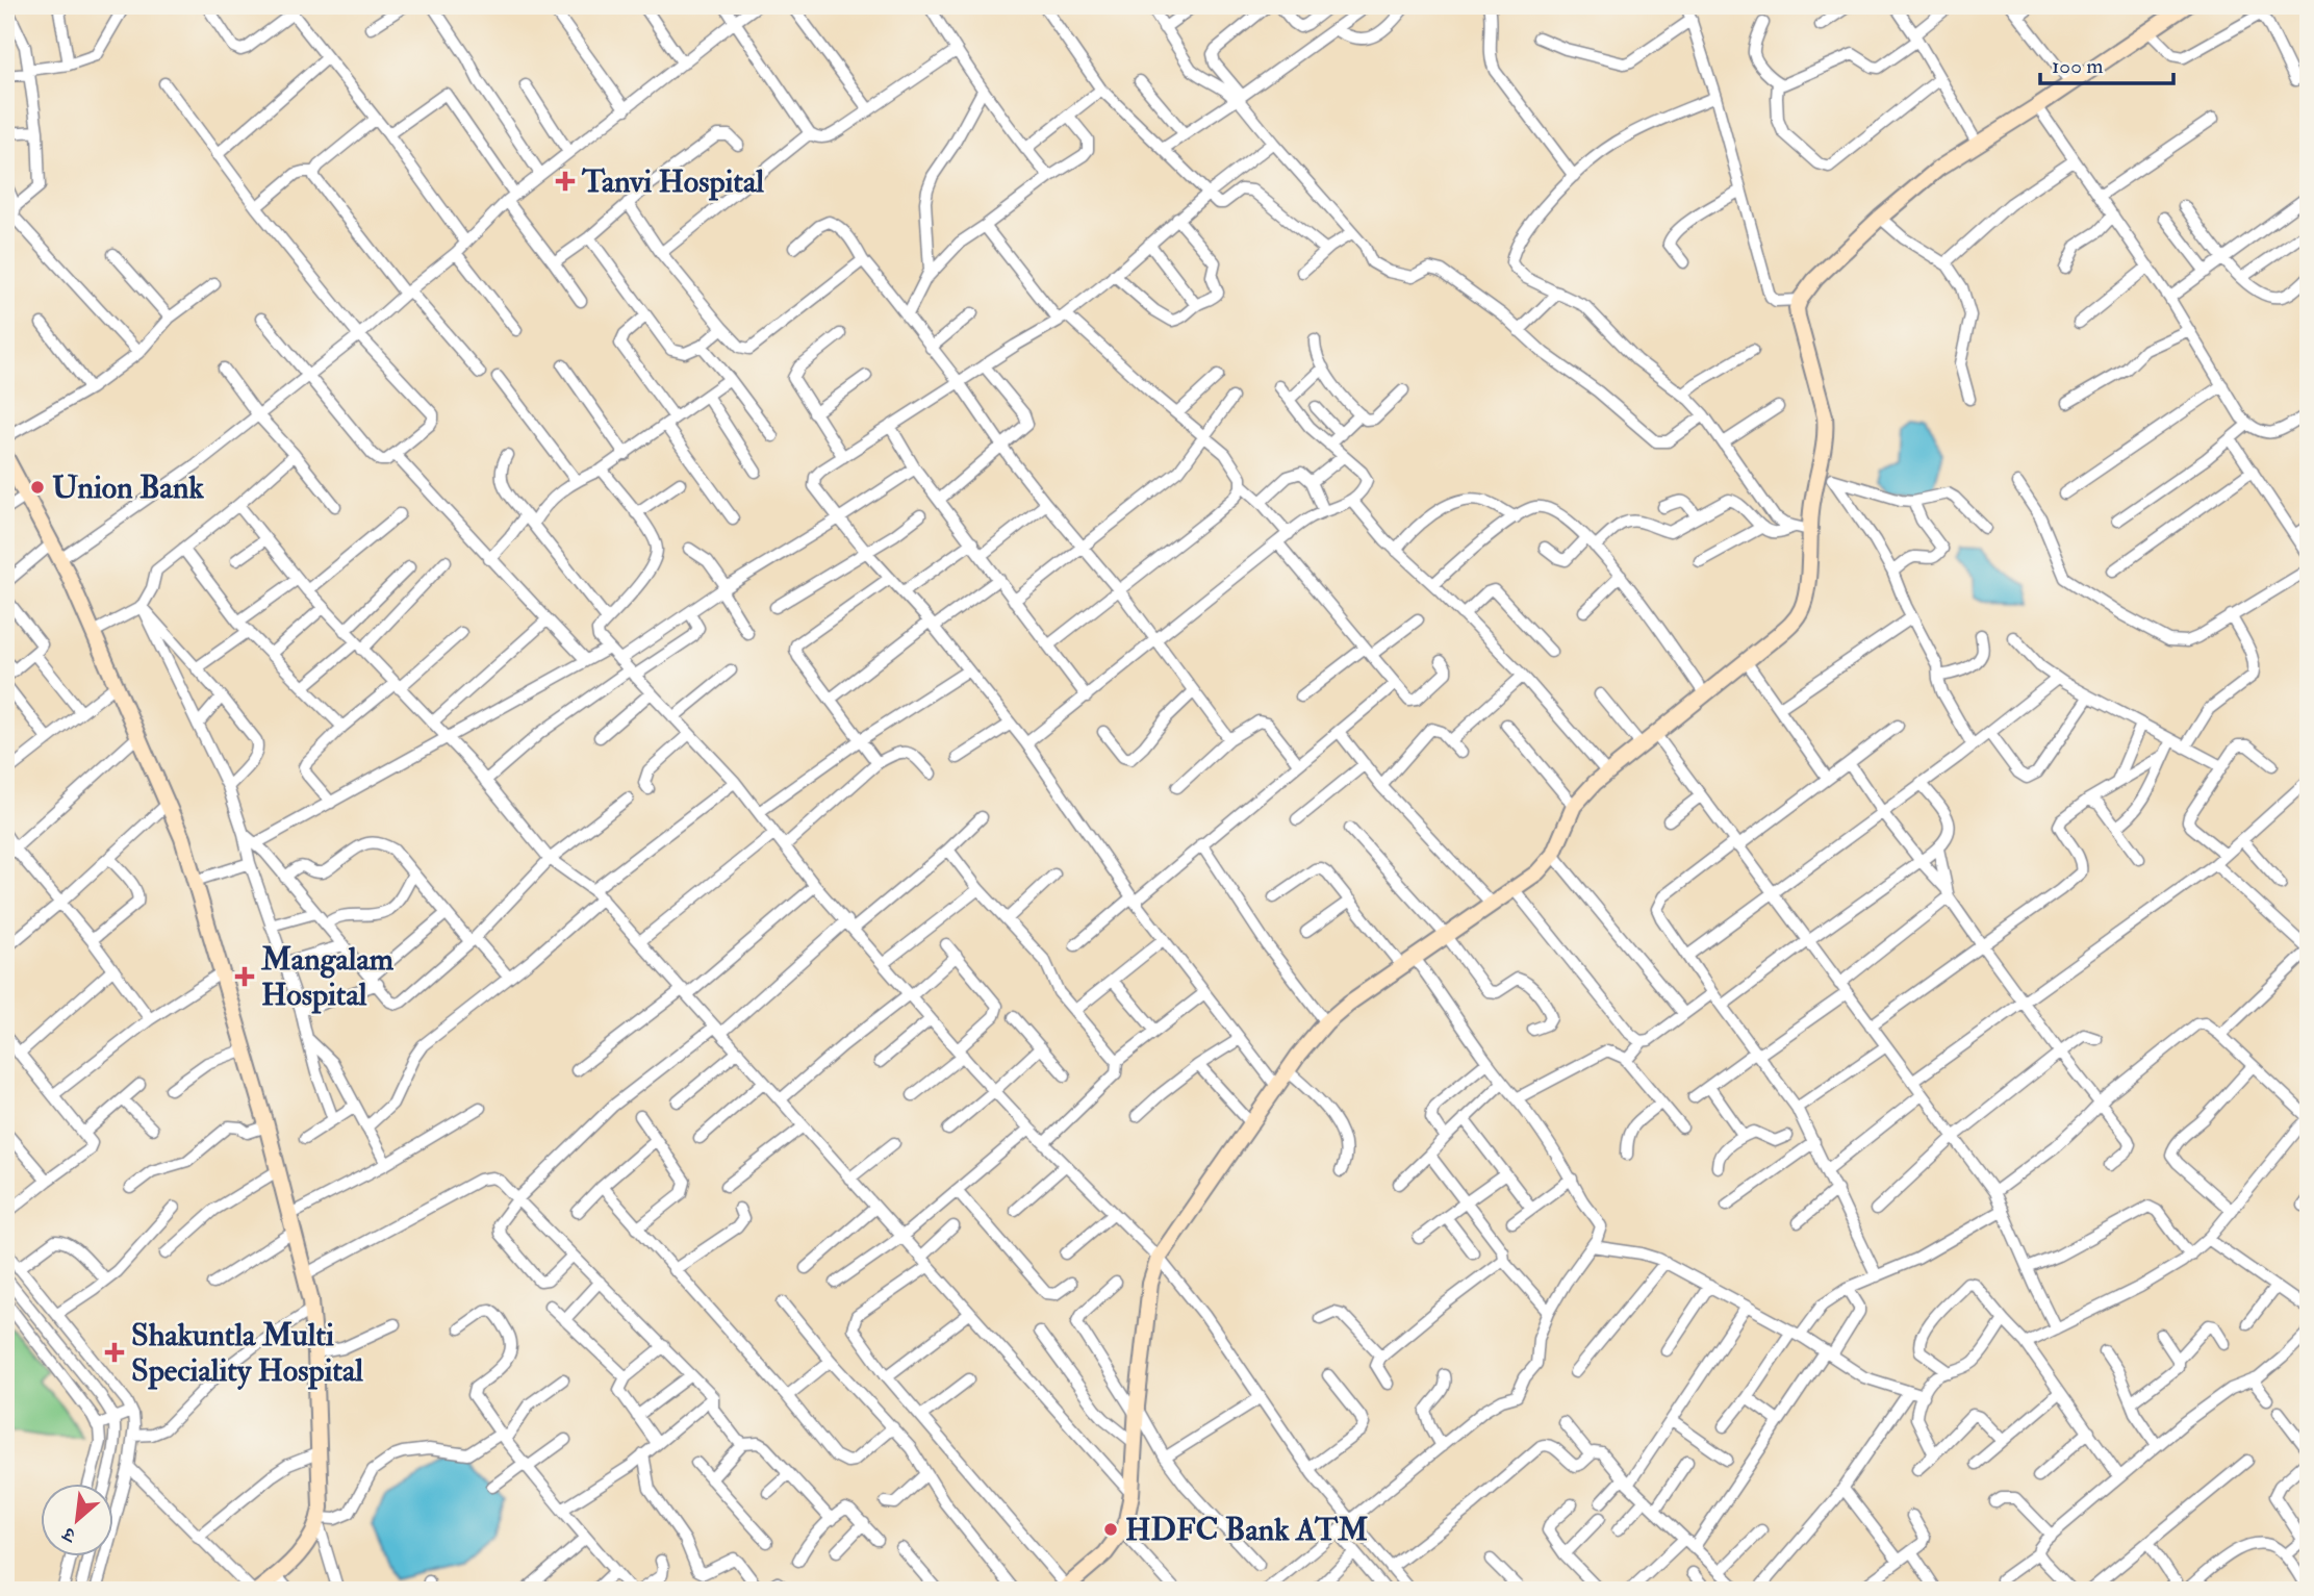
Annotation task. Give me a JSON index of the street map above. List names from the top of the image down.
{
  "places": {
    "health": ["Tanvi Hospital", "Mangalam Hospital", "Shakuntla Multi Speciality Hospital"],
    "other": ["Union Bank", "HDFC Bank ATM"]
  },
  "scale_bar": "100 m",
  "north": "bottom left"
}
